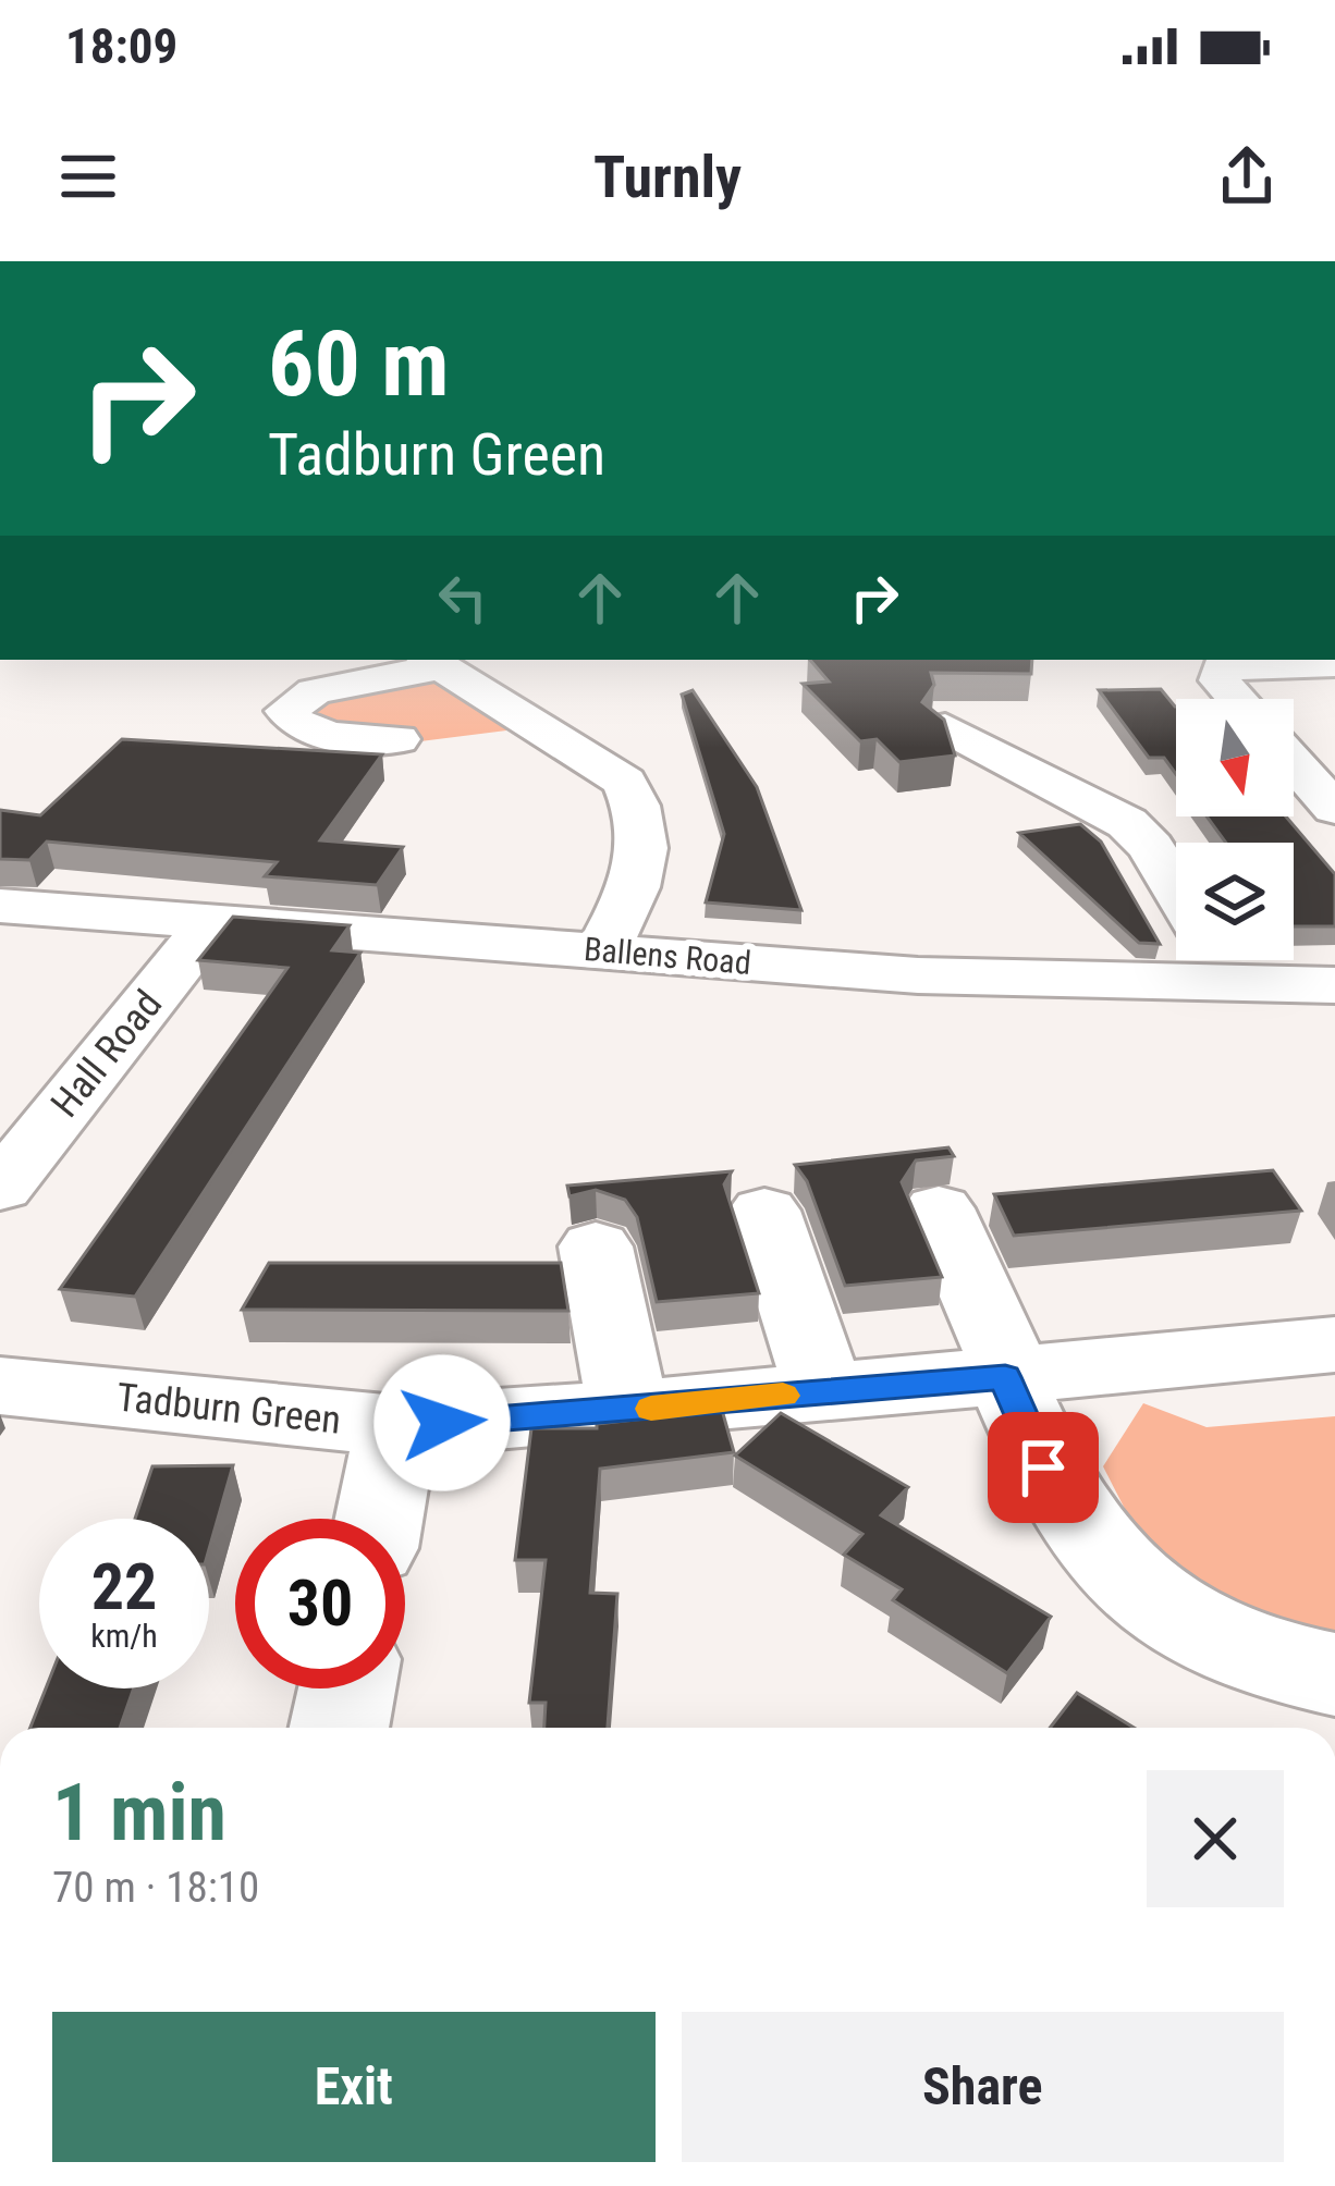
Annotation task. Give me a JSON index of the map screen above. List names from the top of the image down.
{
  "streets": {
    "street": ["Ballens Road", "Hall Road", "Tadburn Green"]
  },
  "crossings": [
    ["Ballens Road", "Hall Road"]
  ],
  "north": "bottom",
  "page": {
    "status": "18:09",
    "header": "Turnly",
    "turn": ["60 m", "Tadburn Green"],
    "speed": "22 km/h",
    "limit": "30",
    "heading": ["1 min", "70 m · 18:10"],
    "buttons": ["Exit", "Share"]
  }
}
